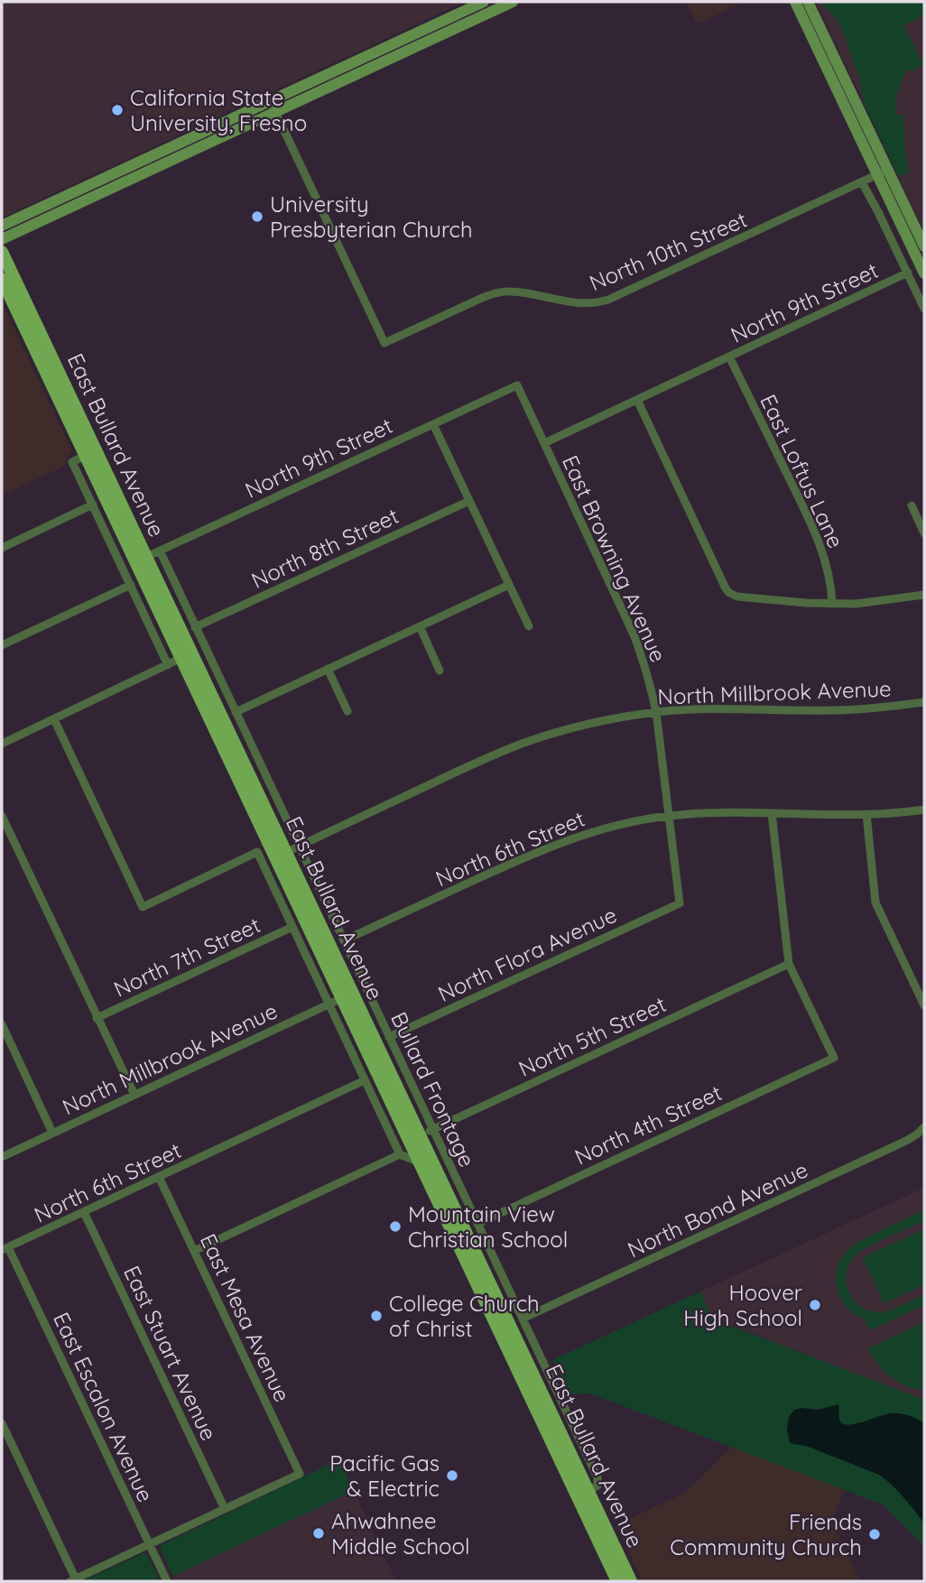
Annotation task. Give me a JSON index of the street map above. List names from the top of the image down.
{
  "streets": {
    "main road": ["East Bullard Avenue"],
    "street": [
      "North 10th Street",
      "North 9th Street",
      "East Loftus Lane",
      "North 8th Street",
      "East Browning Avenue",
      "North Millbrook Avenue",
      "North 6th Street",
      "North Flora Avenue",
      "North 7th Street",
      "North 5th Street",
      "Bullard Frontage",
      "North 4th Street",
      "North Bond Avenue",
      "East Mesa Avenue",
      "East Stuart Avenue",
      "East Escalon Avenue"
    ]
  },
  "crossings": [
    ["North 9th Street", "East Bullard Avenue"],
    ["North 9th Street", "East Loftus Lane"],
    ["North 9th Street", "East Browning Avenue"],
    ["North 9th Street", "Bullard Frontage"],
    ["East Bullard Avenue", "North Millbrook Avenue"],
    ["East Bullard Avenue", "North 5th Street"],
    ["East Bullard Avenue", "Bullard Frontage"],
    ["North 8th Street", "Bullard Frontage"],
    ["East Browning Avenue", "North Millbrook Avenue"],
    ["East Browning Avenue", "North 6th Street"],
    ["East Browning Avenue", "North Flora Avenue"],
    ["North Millbrook Avenue", "Bullard Frontage"],
    ["North 6th Street", "Bullard Frontage"],
    ["North 6th Street", "East Mesa Avenue"],
    ["North 6th Street", "East Stuart Avenue"],
    ["North 6th Street", "East Escalon Avenue"],
    ["North Flora Avenue", "Bullard Frontage"],
    ["North 5th Street", "Bullard Frontage"],
    ["North 5th Street", "North 4th Street"],
    ["Bullard Frontage", "North 4th Street"],
    ["Bullard Frontage", "North Bond Avenue"],
    ["East Mesa Avenue", "East Stuart Avenue"]
  ],
  "places": [
    "California State University, Fresno",
    "University Presbyterian Church",
    "Mountain View Christian School",
    "Hoover High School",
    "College Church of Christ",
    "Pacific Gas & Electric",
    "Ahwahnee Middle School",
    "Friends Community Church"
  ]
}
